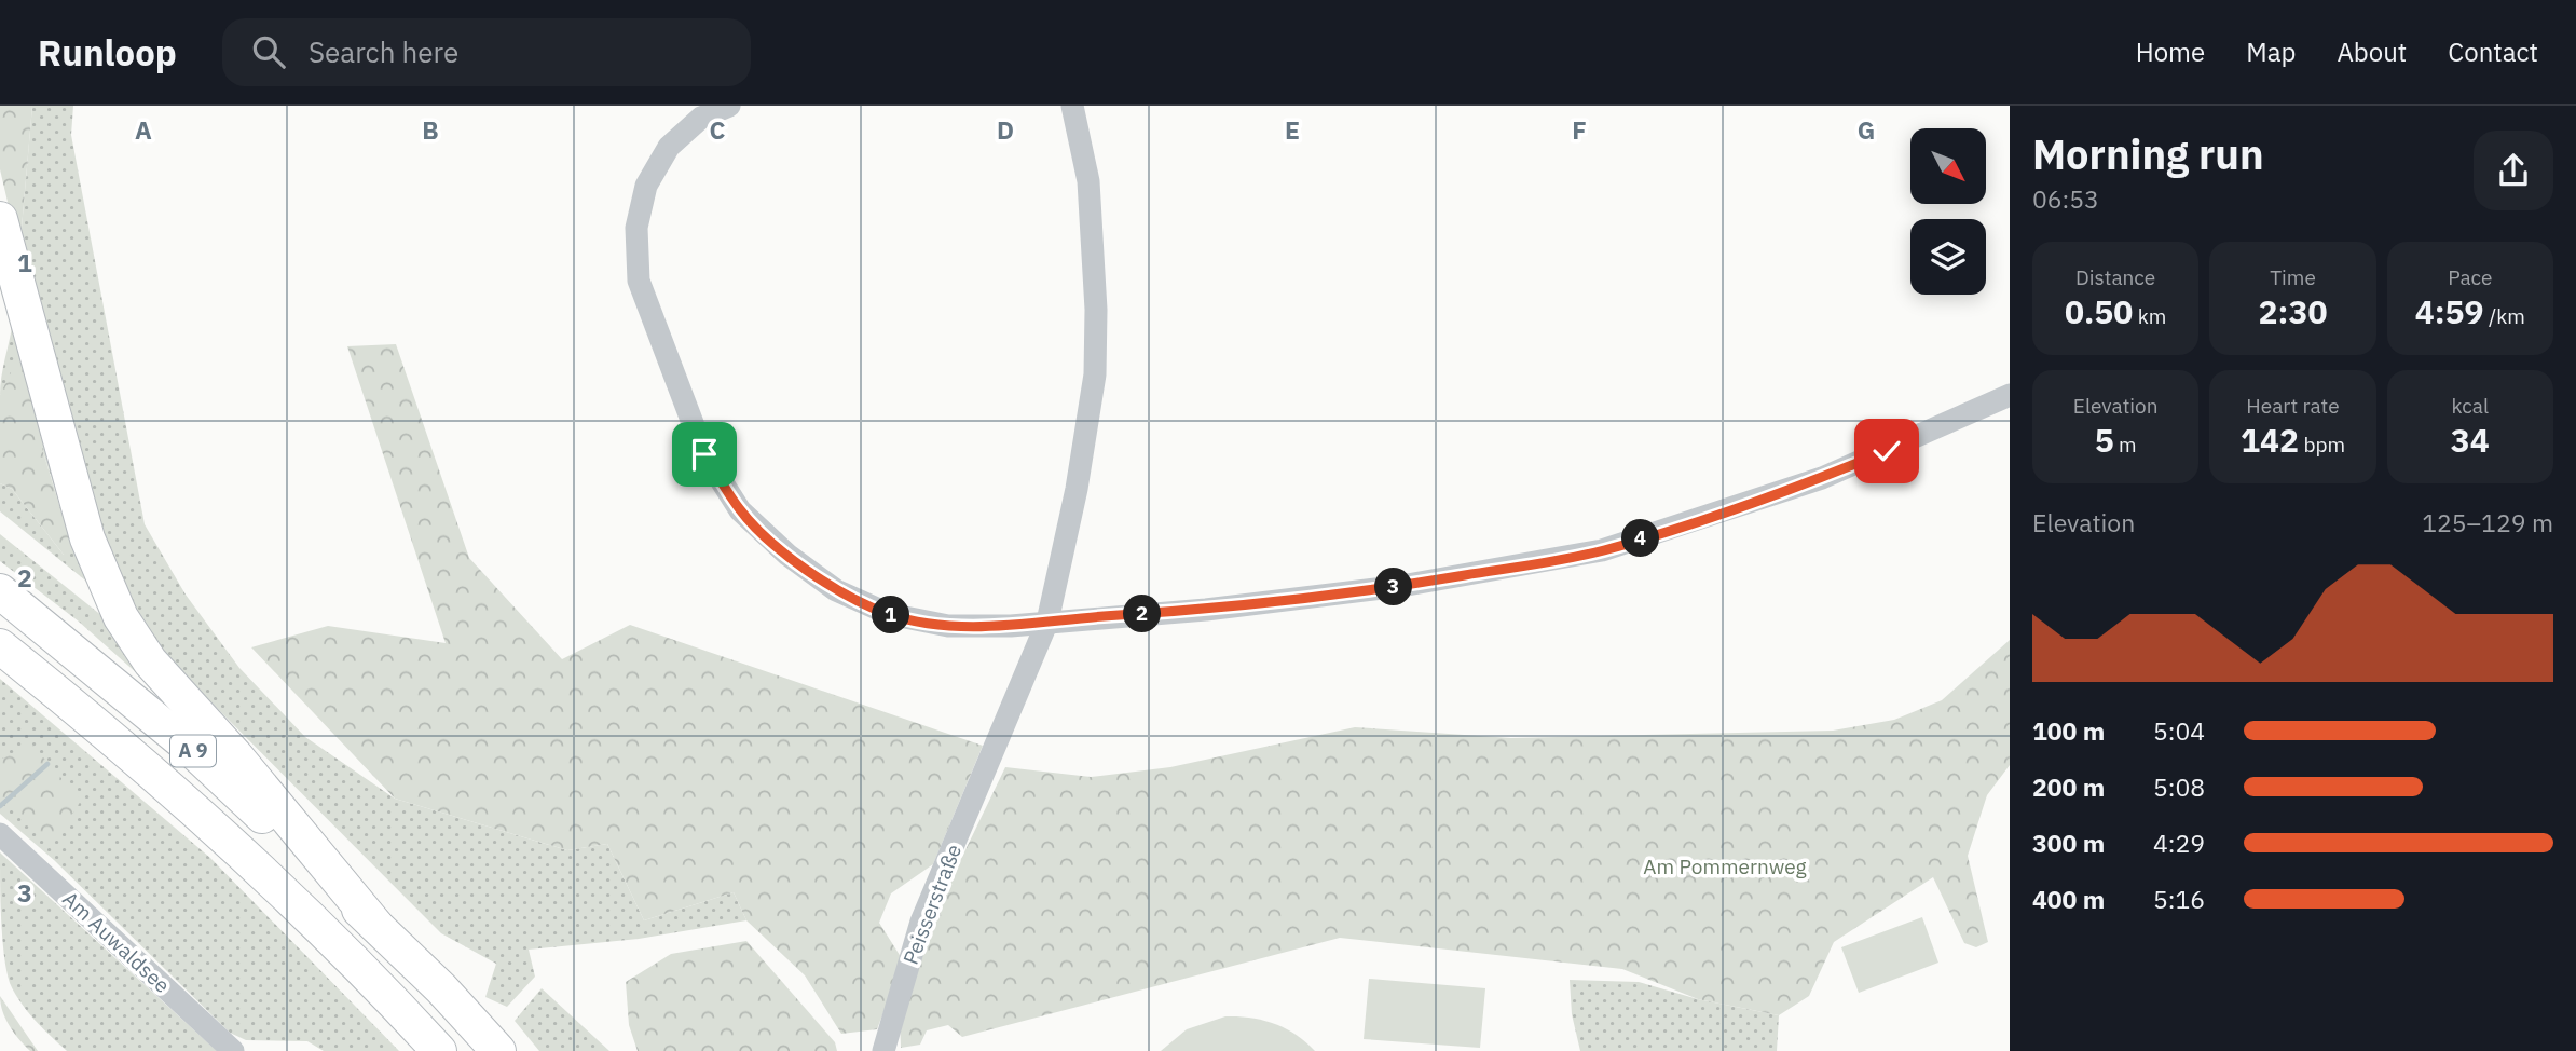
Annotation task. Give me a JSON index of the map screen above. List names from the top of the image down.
{
  "streets": {
    "highway": ["A 9"],
    "street": ["Peisserstraße", "Am Auwaldsee"]
  },
  "parks": ["Am Pommernweg"],
  "north": "bottom right",
  "page": {
    "header": "Runloop",
    "search": "Search here",
    "nav": [
      "Home",
      "Map",
      "About",
      "Contact"
    ],
    "heading": ["Morning run", "06:53"],
    "stats": [
      ["Distance", "0.50 km"],
      ["Time", "2:30"],
      ["Pace", "4:59 /km"],
      ["Elevation", "5 m"],
      ["Heart rate", "142 bpm"],
      ["kcal", "34"]
    ],
    "chart": ["Elevation", "125–129 m"],
    "pins": [
      "4",
      "3",
      "2",
      "1"
    ],
    "list": [
      {
        "name": "100 m",
        "note": "5:04"
      },
      {
        "name": "200 m",
        "note": "5:08"
      },
      {
        "name": "300 m",
        "note": "4:29"
      },
      {
        "name": "400 m",
        "note": "5:16"
      }
    ]
  },
  "grid": {
    "columns": [
      "A",
      "B",
      "C",
      "D",
      "E",
      "F",
      "G"
    ],
    "rows": ["1", "2", "3"]
  }
}
